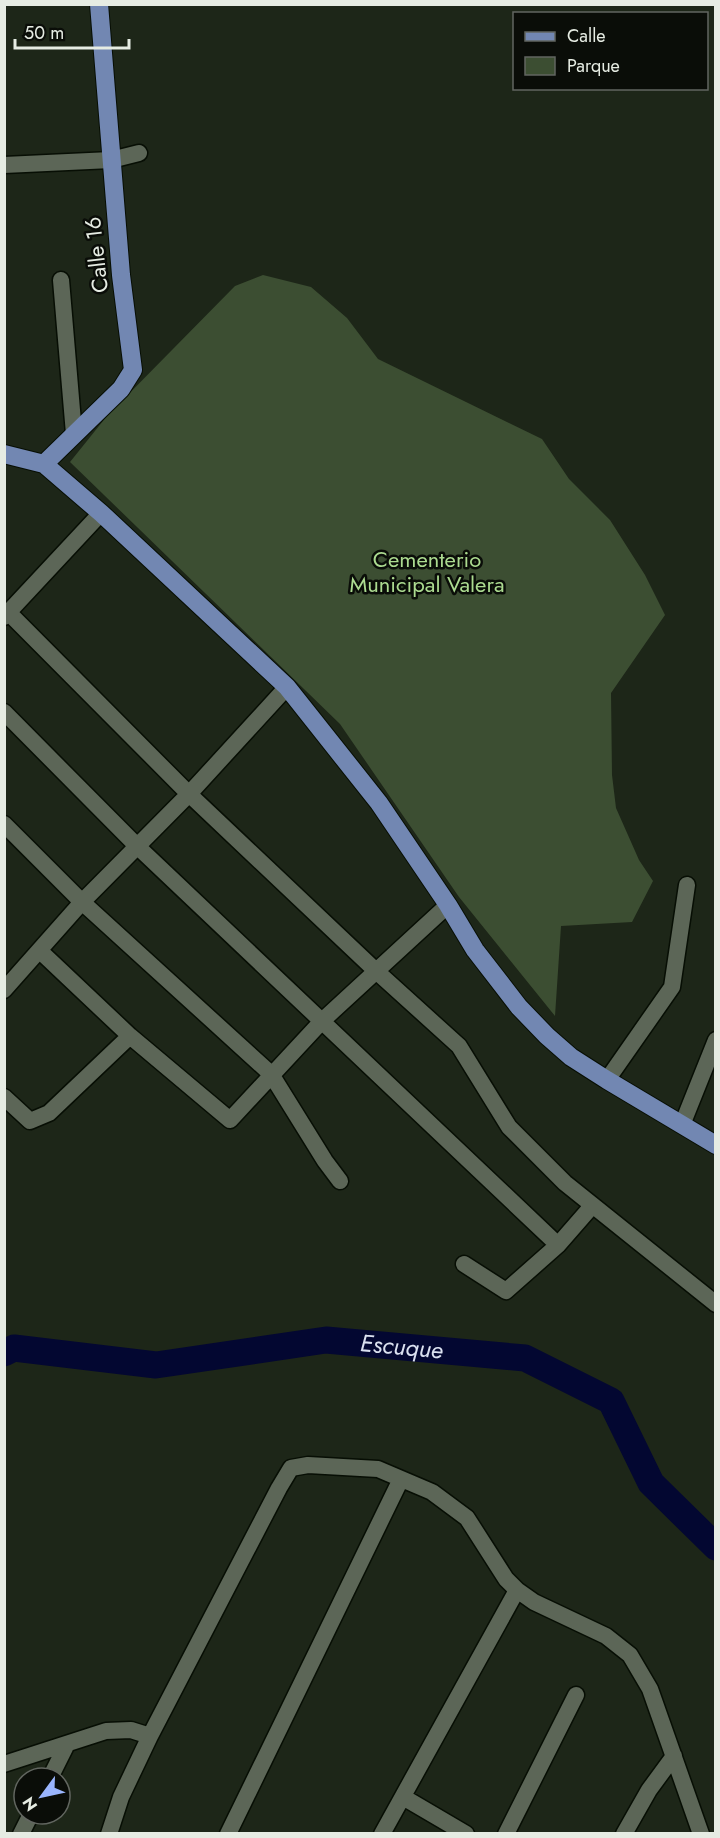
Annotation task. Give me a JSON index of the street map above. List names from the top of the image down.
{
  "streets": {
    "main road": ["Calle 16"]
  },
  "water": ["Escuque"],
  "parks": ["Cementerio Municipal Valera"],
  "legend": ["Calle", "Parque"],
  "scale_bar": "50 m",
  "north": "bottom left"
}
